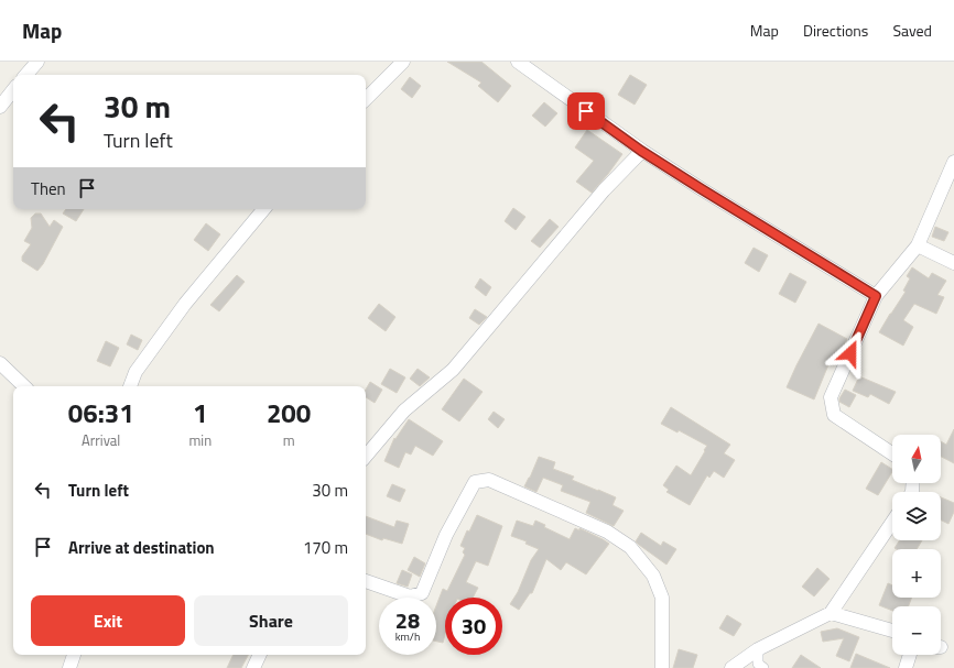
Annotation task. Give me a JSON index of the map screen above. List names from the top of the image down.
{
  "north": "top",
  "page": {
    "header": "Map",
    "nav": ["Map", "Directions", "Saved"],
    "turn": ["30 m", "Turn left"],
    "then": "Then",
    "eta": [
      "06:31",
      "Arrival",
      "1",
      "min",
      "200",
      "m"
    ],
    "map_buttons": ["+", "−"],
    "list": [
      {
        "name": "Turn left",
        "value": "30 m"
      },
      {
        "name": "Arrive at destination",
        "value": "170 m"
      }
    ],
    "buttons": ["Exit", "Share"],
    "speed": "28 km/h",
    "limit": "30"
  }
}
